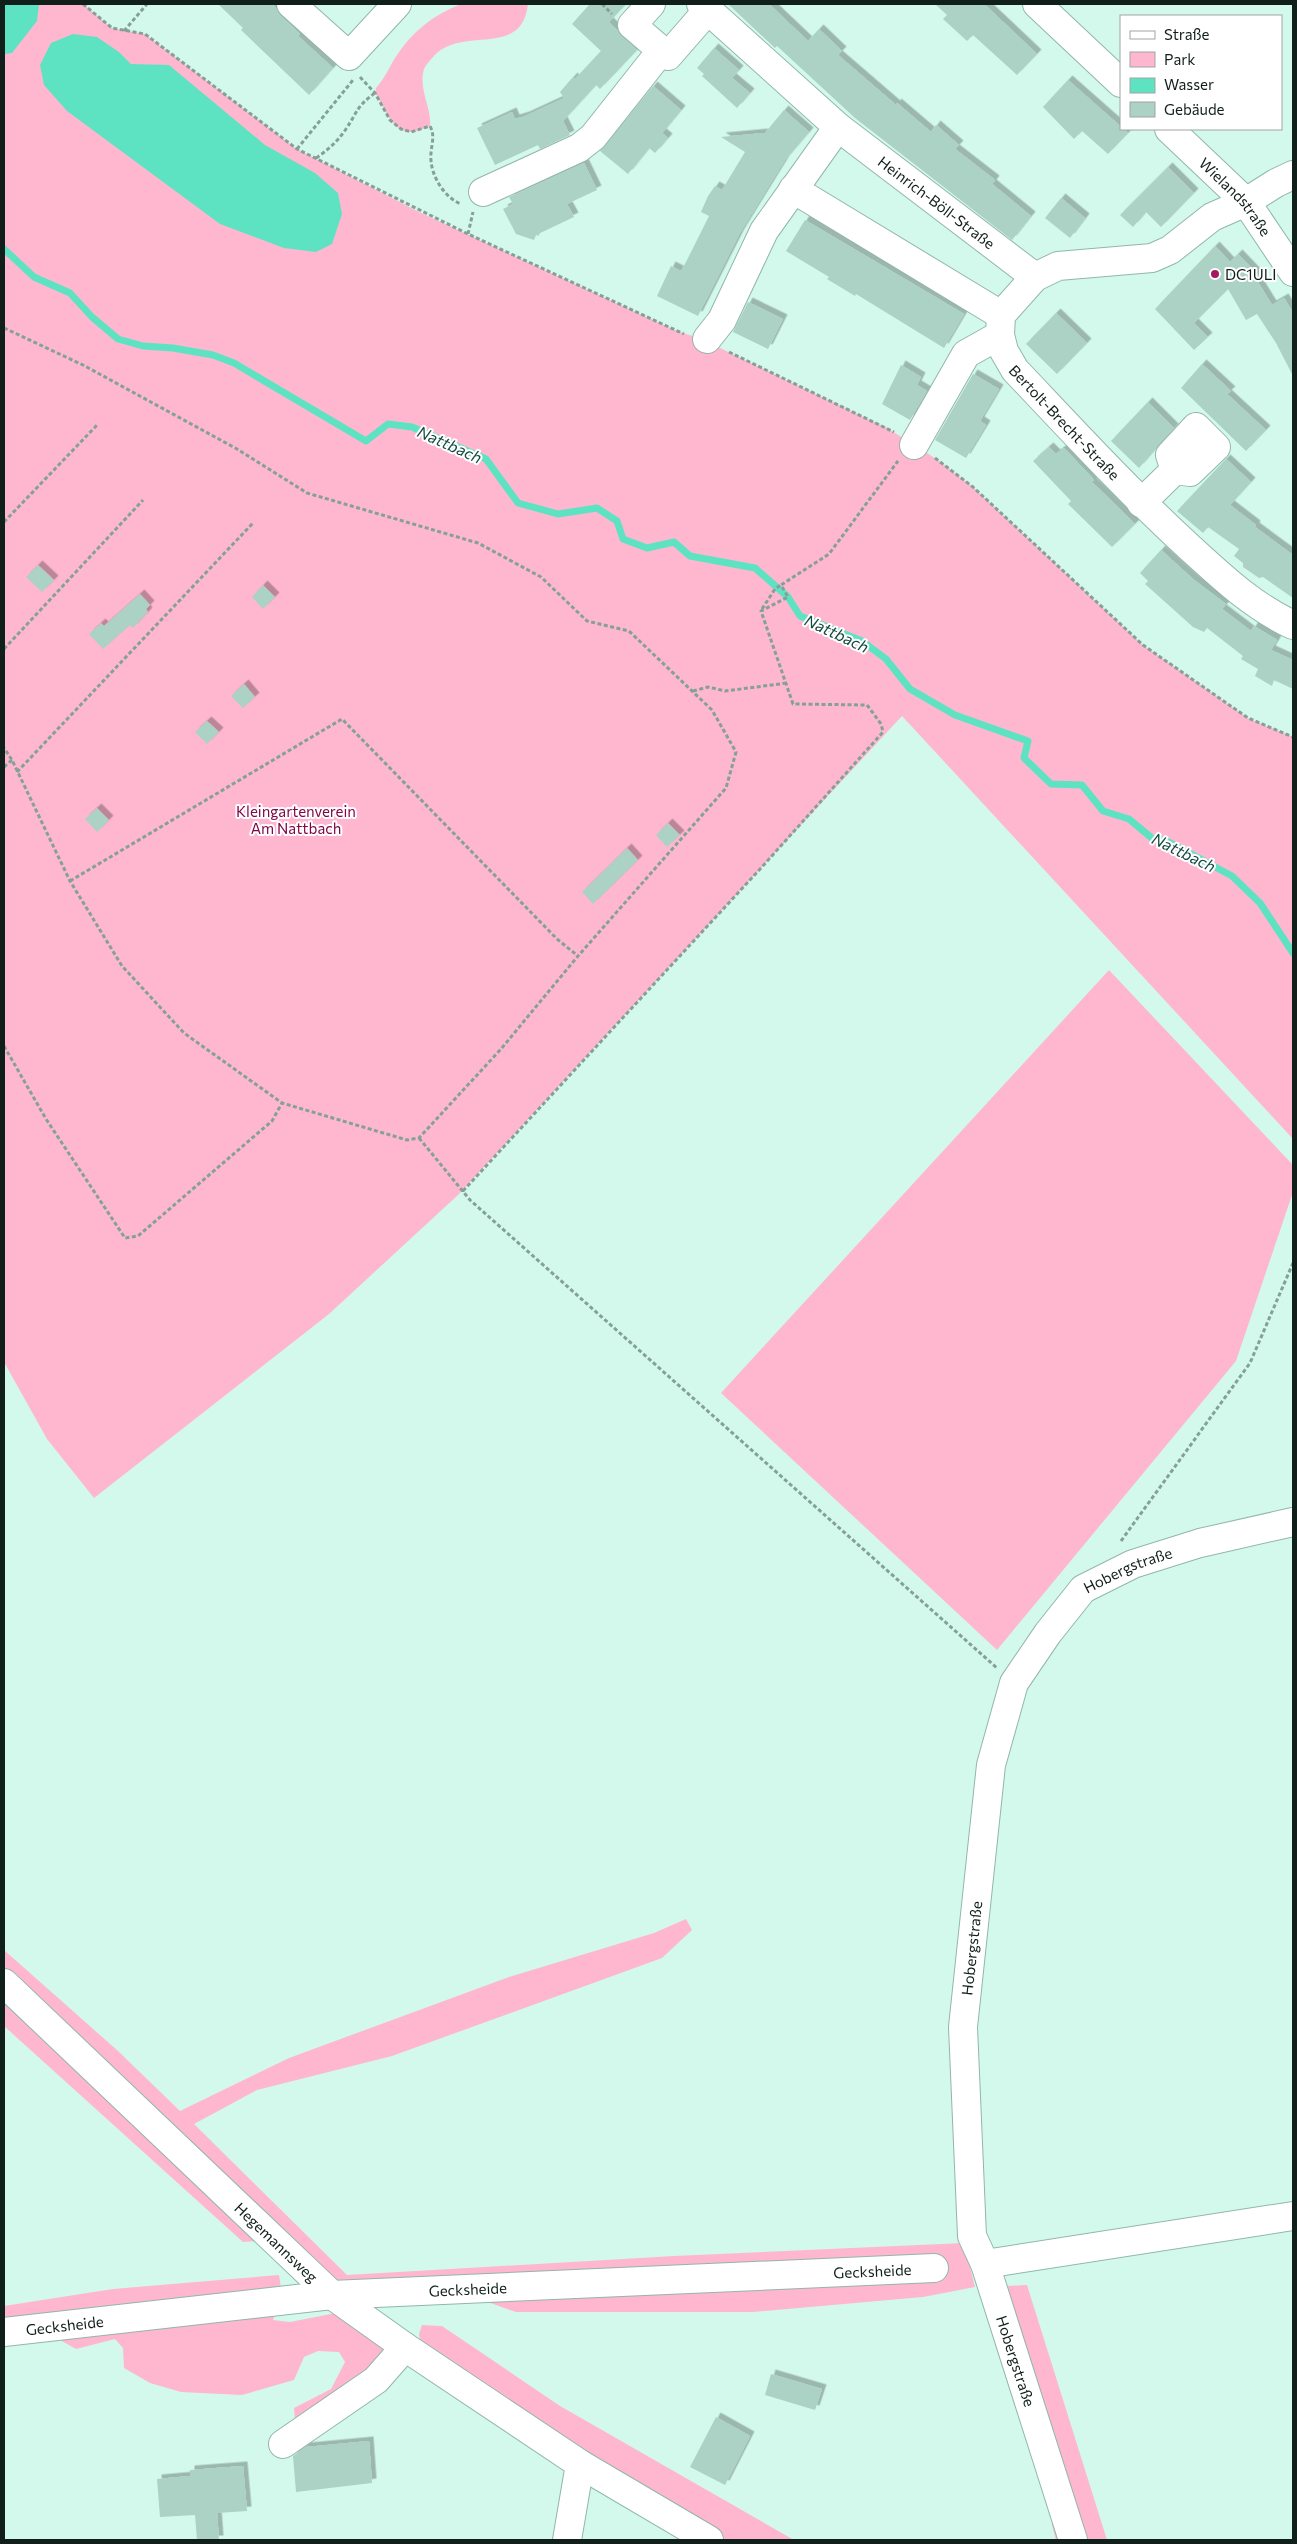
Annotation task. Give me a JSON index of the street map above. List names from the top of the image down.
{
  "streets": {
    "street": [
      "Wielandstraße",
      "Heinrich-Böll-Straße",
      "Bertolt-Brecht-Straße",
      "Hobergstraße",
      "Hegemannsweg",
      "Gecksheide"
    ]
  },
  "crossings": [
    ["Hegemannsweg", "Gecksheide"]
  ],
  "water": ["Nattbach"],
  "parks": ["Kleingartenverein Am Nattbach"],
  "places": ["DC1ULI"],
  "legend": [
    "Straße",
    "Park",
    "Wasser",
    "Gebäude"
  ]
}
